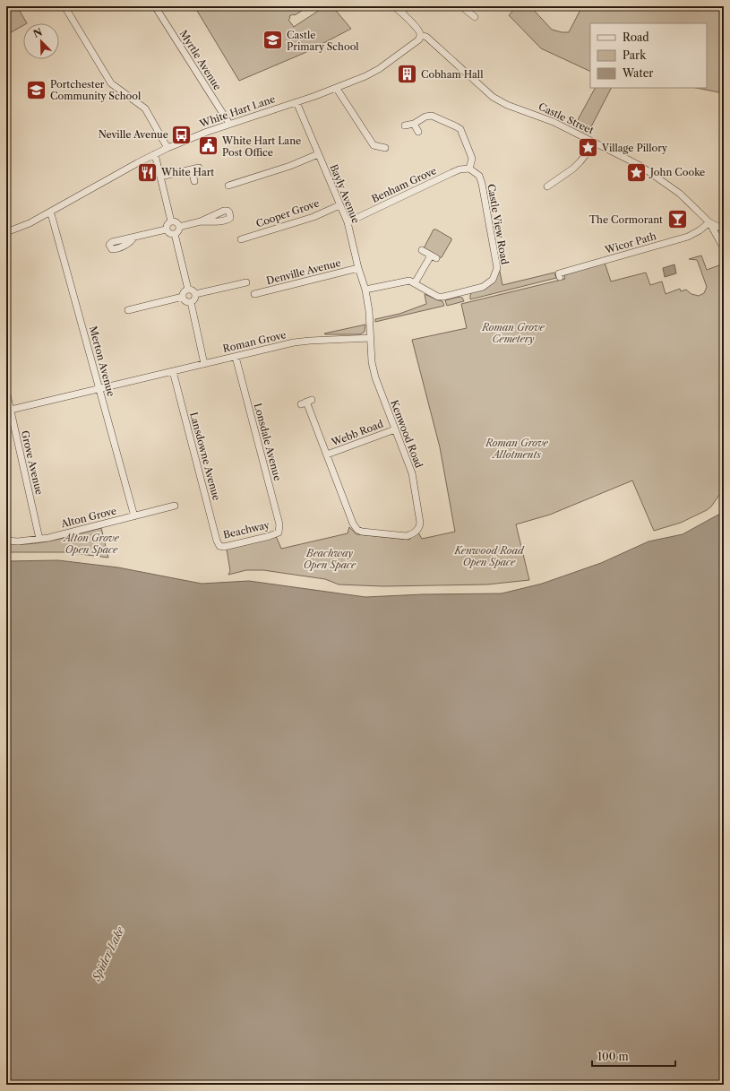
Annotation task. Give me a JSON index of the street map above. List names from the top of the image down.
{
  "streets": {
    "street": [
      "Myrtle Avenue",
      "White Hart Lane",
      "Castle Street",
      "Benham Grove",
      "Bayly Avenue",
      "Cooper Grove",
      "Castle View Road",
      "Wicor Path",
      "Denville Avenue",
      "Roman Grove",
      "Merton Avenue",
      "Webb Road",
      "Kenwood Road",
      "Lonsdale Avenue",
      "Lansdowne Avenue",
      "Grove Avenue",
      "Alton Grove",
      "Beachway"
    ]
  },
  "crossings": [
    ["Myrtle Avenue", "White Hart Lane"],
    ["White Hart Lane", "Castle Street"],
    ["White Hart Lane", "Bayly Avenue"],
    ["White Hart Lane", "Merton Avenue"],
    ["Castle Street", "Wicor Path"],
    ["Benham Grove", "Bayly Avenue"],
    ["Benham Grove", "Castle View Road"],
    ["Bayly Avenue", "Cooper Grove"],
    ["Bayly Avenue", "Castle View Road"],
    ["Bayly Avenue", "Denville Avenue"],
    ["Bayly Avenue", "Roman Grove"],
    ["Bayly Avenue", "Kenwood Road"],
    ["Roman Grove", "Merton Avenue"],
    ["Roman Grove", "Kenwood Road"],
    ["Roman Grove", "Lonsdale Avenue"],
    ["Roman Grove", "Lansdowne Avenue"],
    ["Roman Grove", "Grove Avenue"],
    ["Merton Avenue", "Alton Grove"],
    ["Webb Road", "Kenwood Road"],
    ["Lonsdale Avenue", "Beachway"],
    ["Lansdowne Avenue", "Beachway"],
    ["Grove Avenue", "Alton Grove"]
  ],
  "water": ["Spider Lake"],
  "parks": [
    "Roman Grove Cemetery",
    "Roman Grove Allotments",
    "Alton Grove Open Space",
    "Kenwood Road Open Space",
    "Beachway Open Space"
  ],
  "places": {
    "school or university": ["Castle Primary School", "Portchester Community School"],
    "building": ["Cobham Hall"],
    "bus stop": ["Neville Avenue"],
    "public building": ["White Hart Lane Post Office"],
    "place": ["Village Pillory", "John Cooke"],
    "restaurant": ["White Hart"],
    "bar": ["The Cormorant"]
  },
  "legend": ["Road", "Park", "Water"],
  "scale_bar": "100 m",
  "north": "top left"
}
